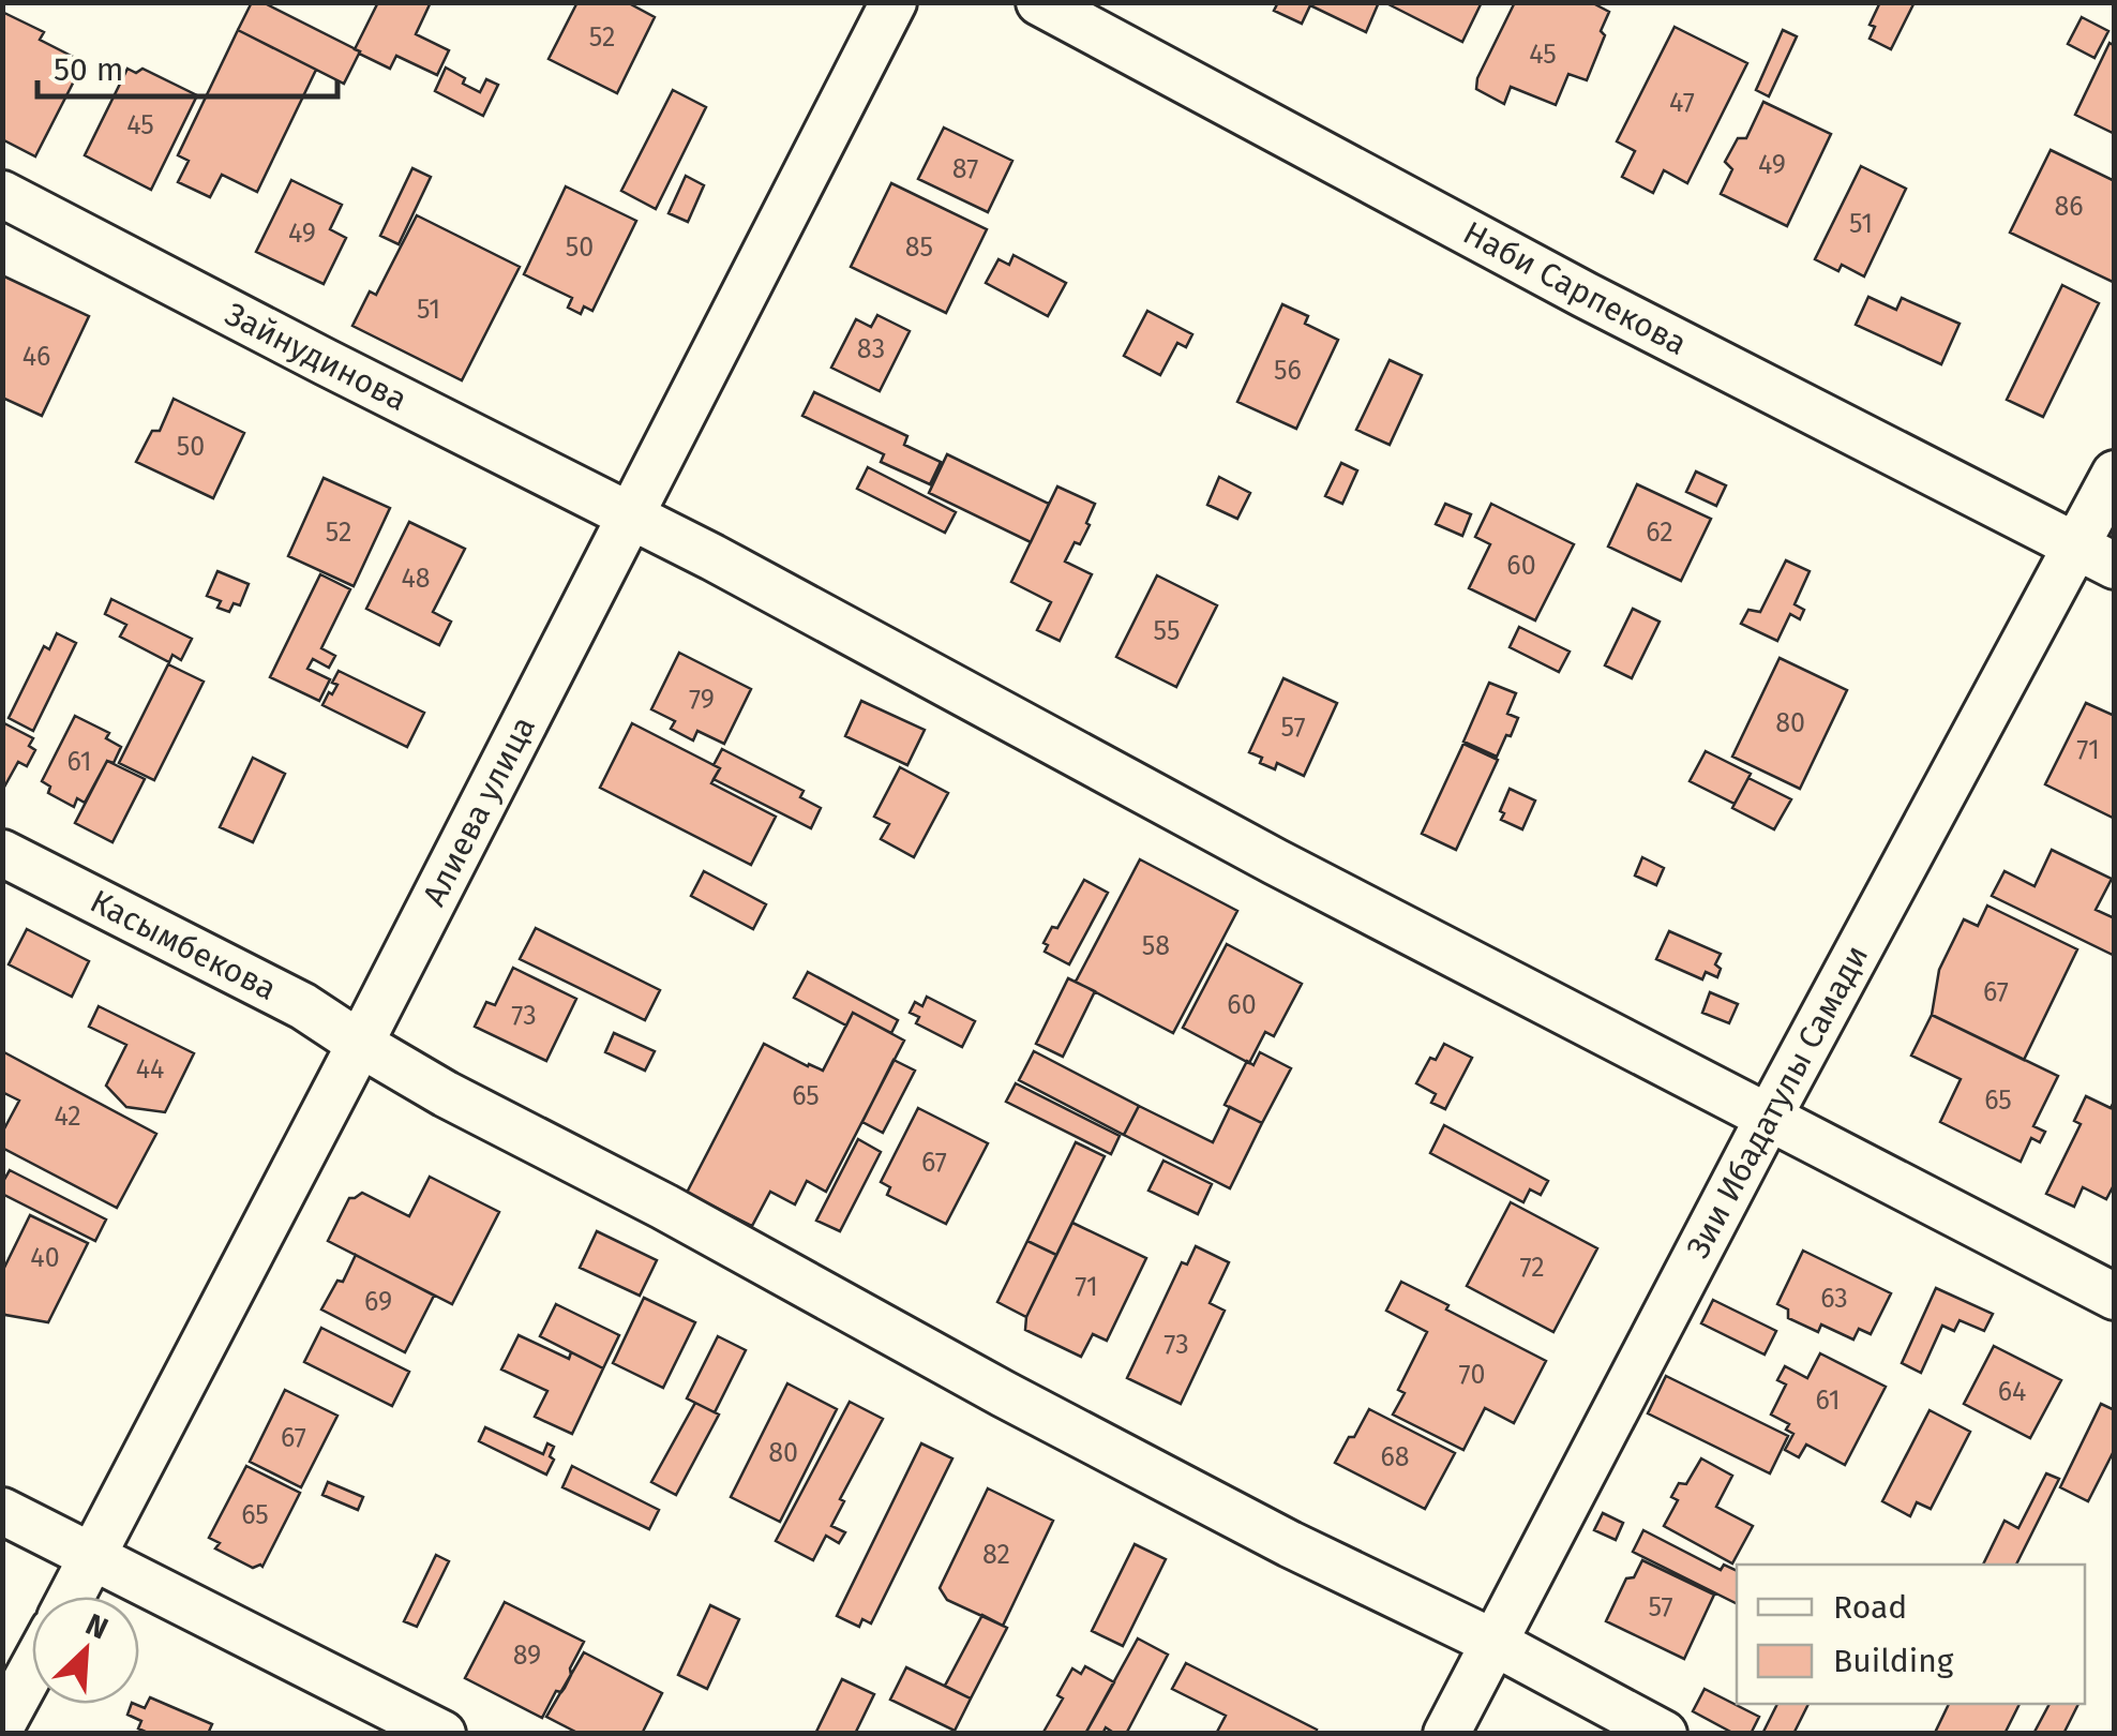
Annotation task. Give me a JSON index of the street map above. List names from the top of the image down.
{
  "streets": {
    "street": [
      "Наби Сарпекова",
      "Зайнудинова",
      "Алиева улица",
      "Касымбекова",
      "Зии Ибадатулы Самади"
    ]
  },
  "crossings": [
    ["Наби Сарпекова", "Зии Ибадатулы Самади"],
    ["Зайнудинова", "Алиева улица"],
    ["Зайнудинова", "Зии Ибадатулы Самади"],
    ["Алиева улица", "Касымбекова"],
    ["Касымбекова", "Зии Ибадатулы Самади"]
  ],
  "house_numbers": [
    "52",
    "45",
    "47",
    "45",
    "49",
    "87",
    "86",
    "51",
    "49",
    "50",
    "85",
    "51",
    "83",
    "46",
    "56",
    "50",
    "52",
    "62",
    "60",
    "48",
    "55",
    "79",
    "80",
    "57",
    "71",
    "61",
    "58",
    "67",
    "60",
    "73",
    "44",
    "65",
    "65",
    "42",
    "67",
    "40",
    "72",
    "71",
    "63",
    "69",
    "73",
    "70",
    "64",
    "61",
    "67",
    "80",
    "68",
    "65",
    "82",
    "57",
    "89"
  ],
  "legend": ["Road", "Building"],
  "scale_bar": "50 m",
  "north": "top right"
}
